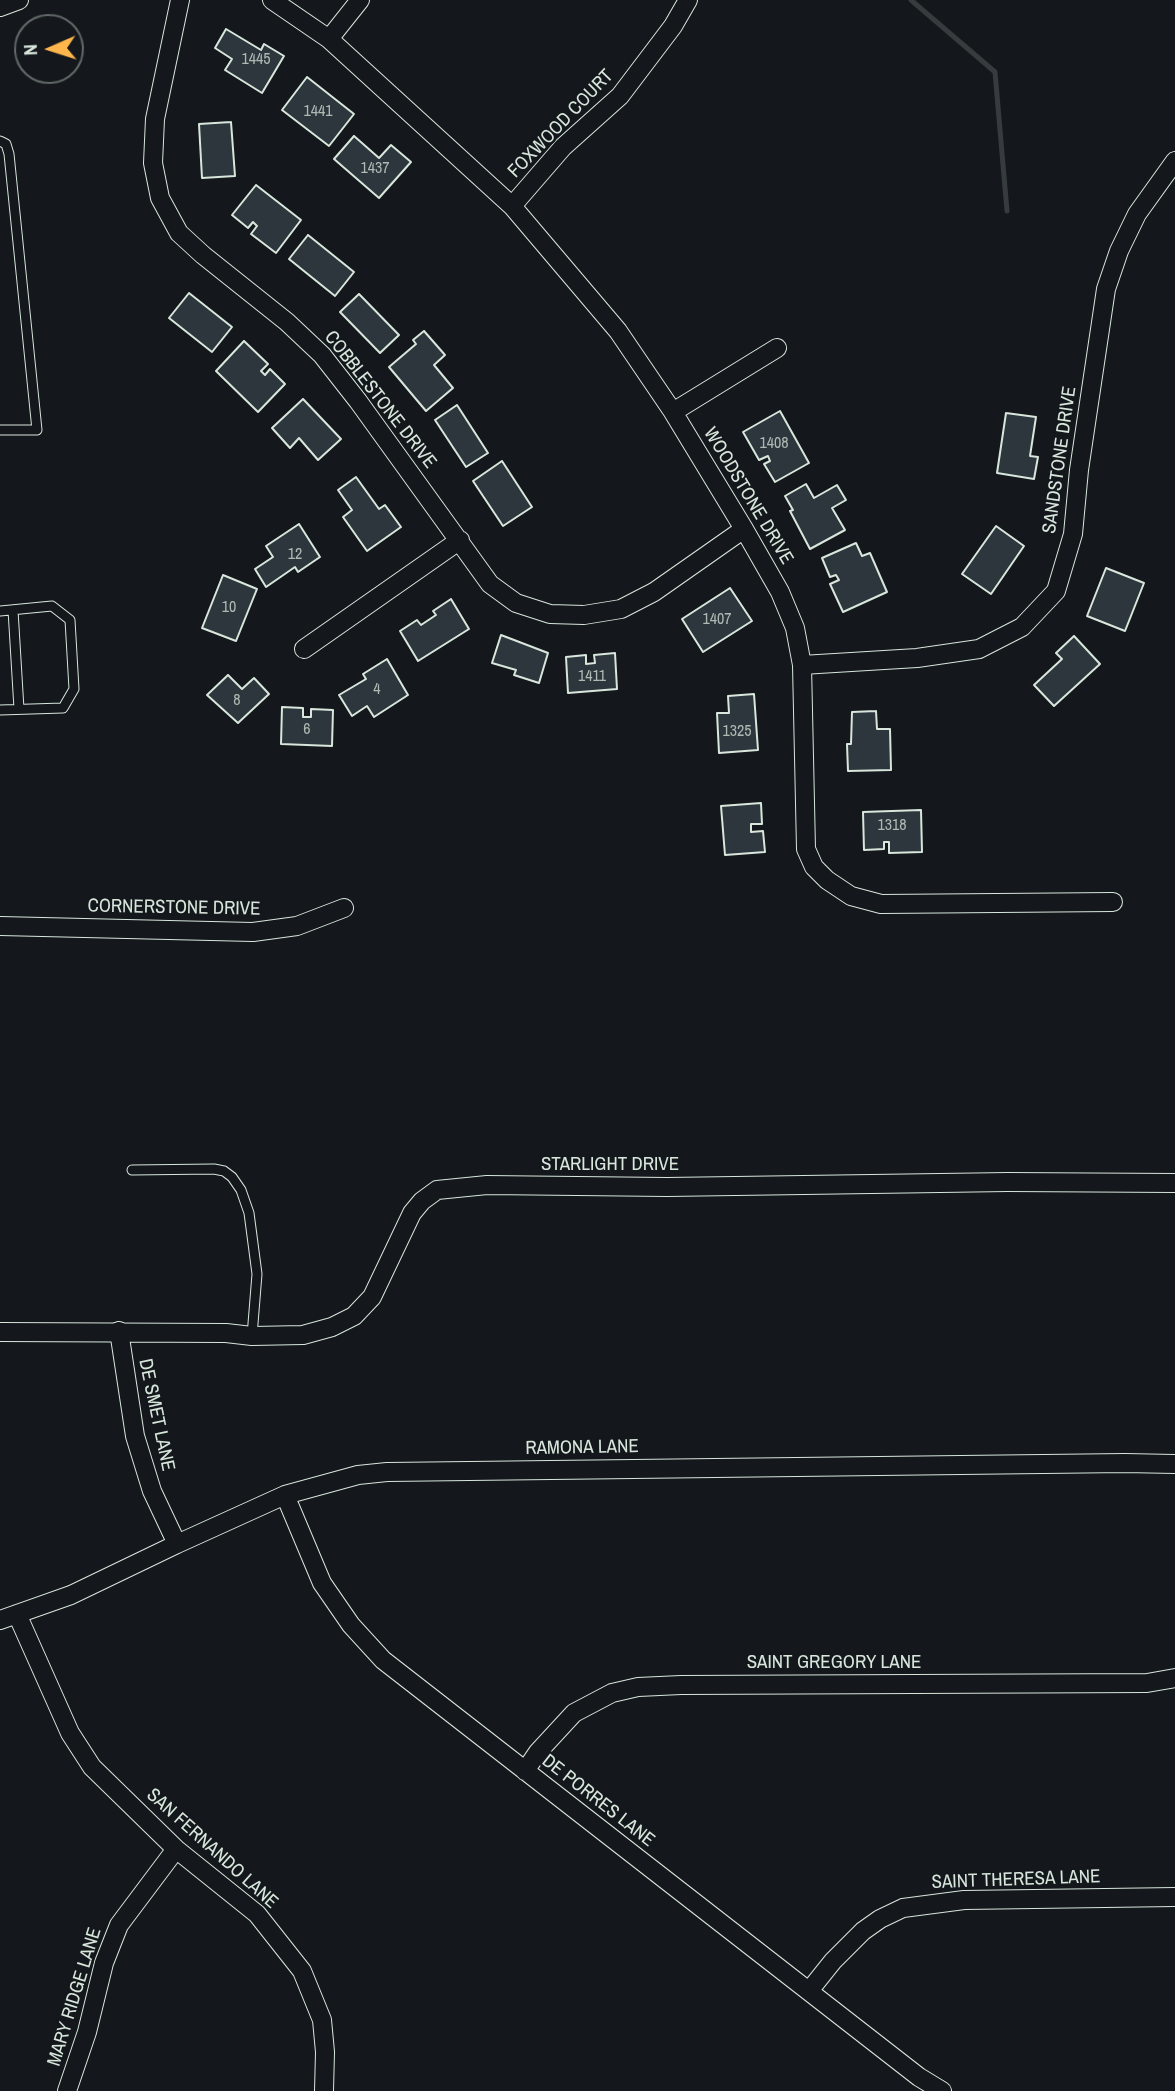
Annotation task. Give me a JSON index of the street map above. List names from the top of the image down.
{
  "streets": {
    "street": [
      "FOXWOOD COURT",
      "COBBLESTONE DRIVE",
      "SANDSTONE DRIVE",
      "WOODSTONE DRIVE",
      "CORNERSTONE DRIVE",
      "STARLIGHT DRIVE",
      "DE SMET LANE",
      "RAMONA LANE",
      "SAINT GREGORY LANE",
      "DE PORRES LANE",
      "SAN FERNANDO LANE",
      "SAINT THERESA LANE",
      "MARY RIDGE LANE"
    ]
  },
  "crossings": [
    ["FOXWOOD COURT", "WOODSTONE DRIVE"],
    ["COBBLESTONE DRIVE", "WOODSTONE DRIVE"],
    ["SANDSTONE DRIVE", "WOODSTONE DRIVE"],
    ["STARLIGHT DRIVE", "DE SMET LANE"],
    ["DE SMET LANE", "RAMONA LANE"],
    ["RAMONA LANE", "DE PORRES LANE"],
    ["RAMONA LANE", "SAN FERNANDO LANE"],
    ["SAINT GREGORY LANE", "DE PORRES LANE"],
    ["DE PORRES LANE", "SAINT THERESA LANE"],
    ["SAN FERNANDO LANE", "MARY RIDGE LANE"]
  ],
  "house_numbers": [
    "1445",
    "1441",
    "1437",
    "1408",
    "12",
    "10",
    "1407",
    "1411",
    "4",
    "8",
    "6",
    "1325",
    "1318"
  ],
  "north": "left"
}
